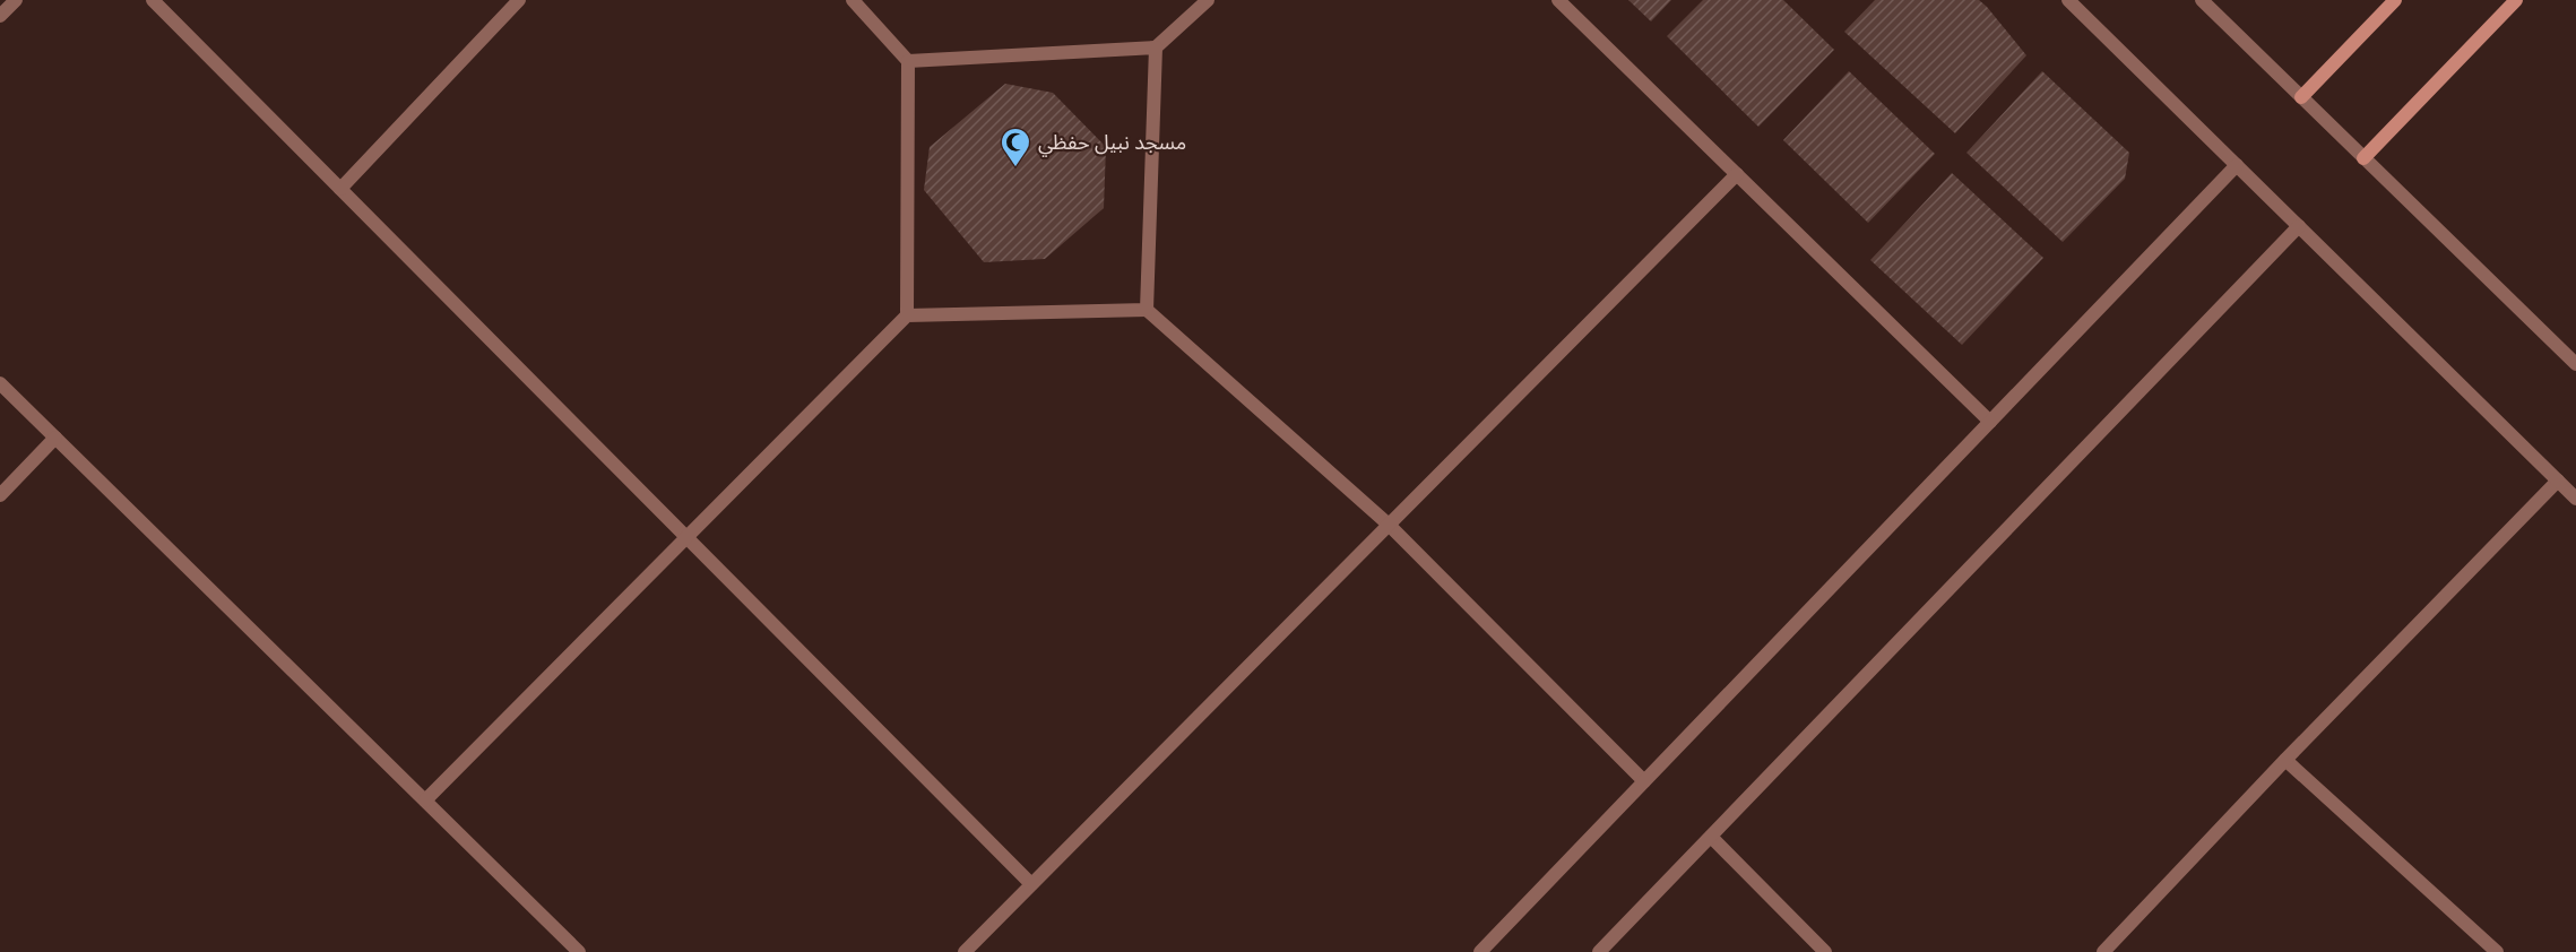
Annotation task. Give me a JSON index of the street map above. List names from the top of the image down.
{
  "places": {
    "mosque": ["مسجد نبيل حفظي"]
  }
}
